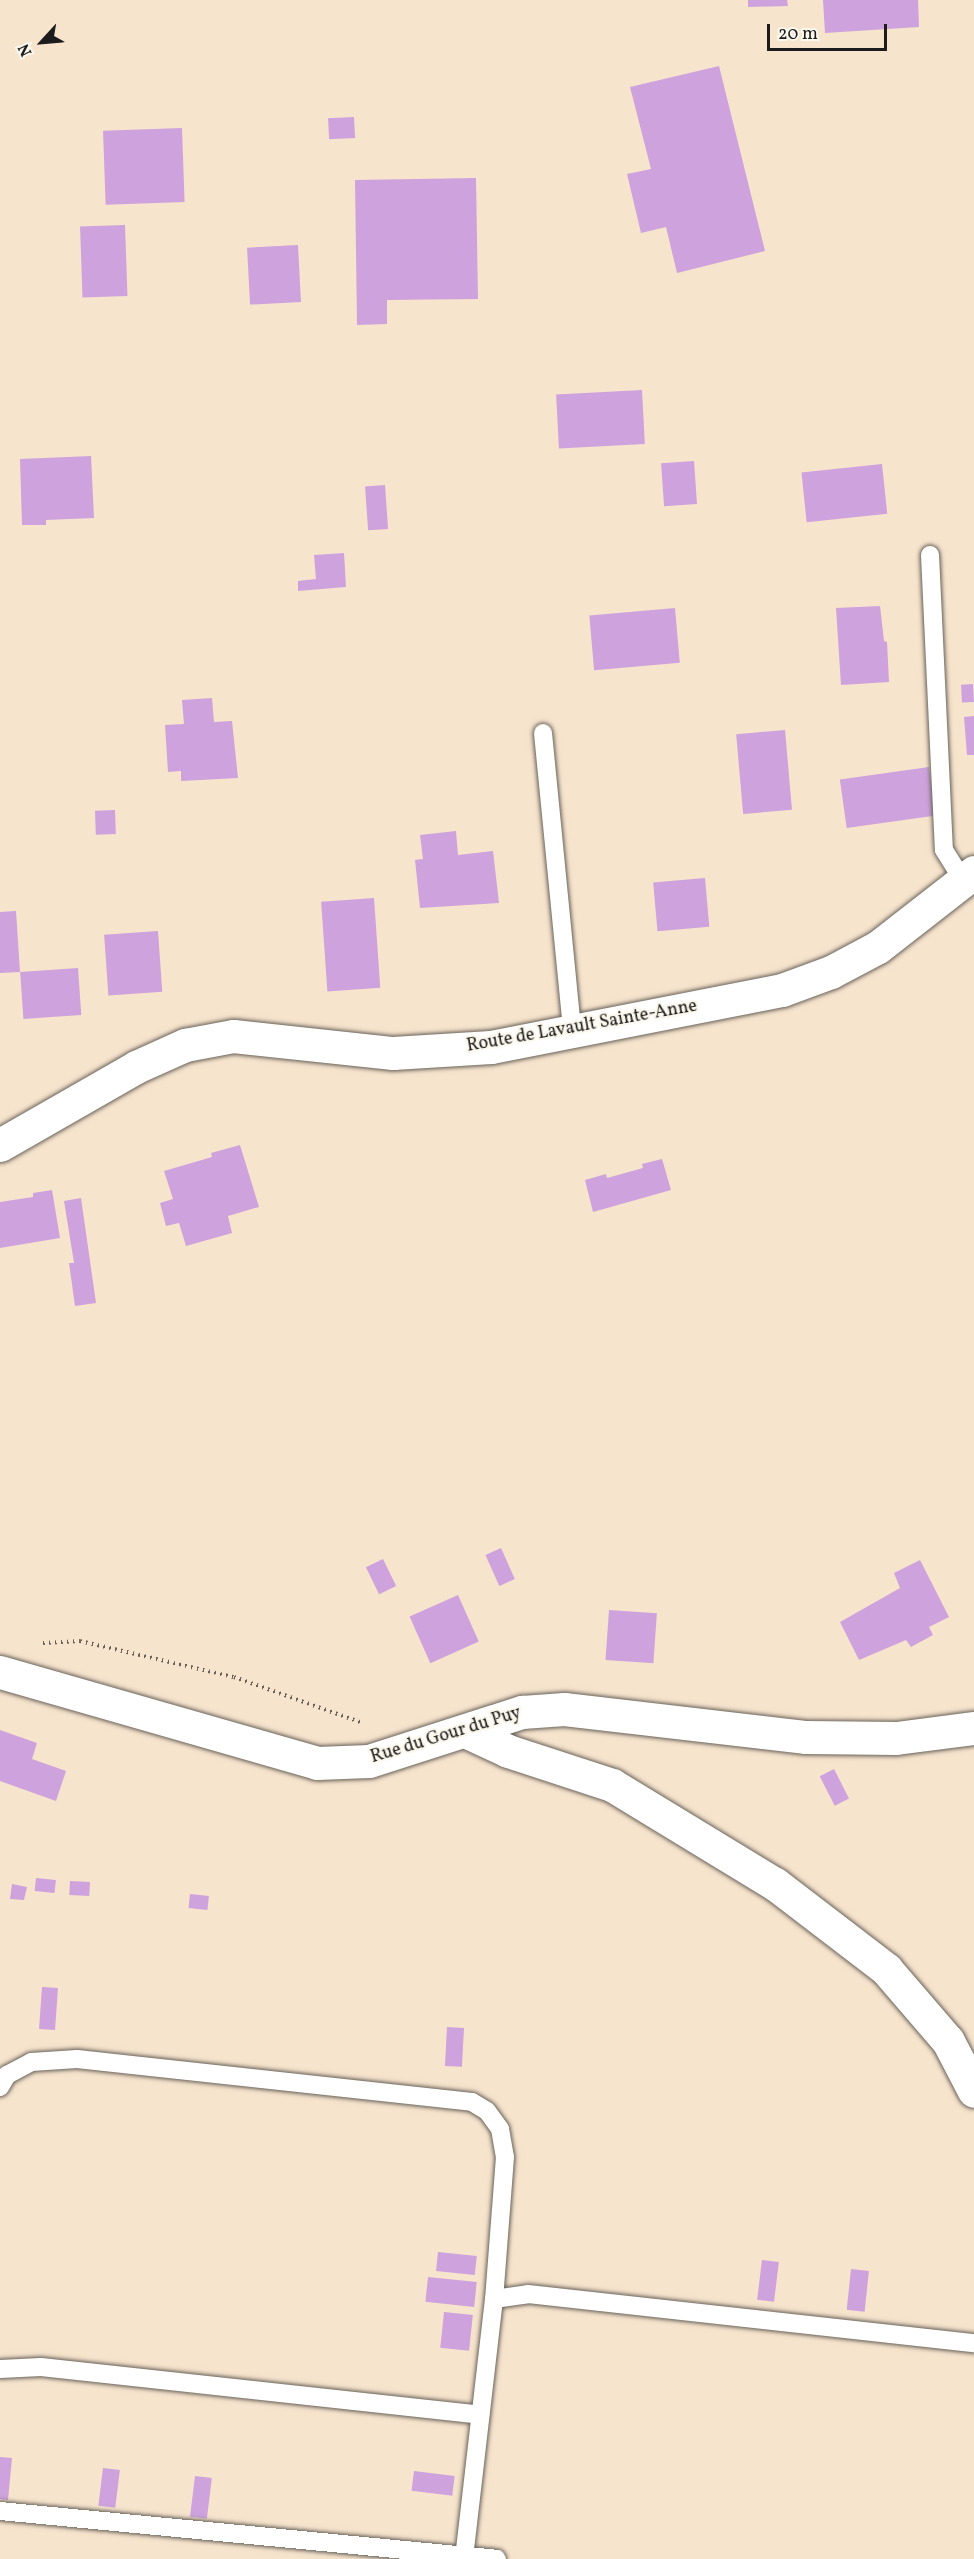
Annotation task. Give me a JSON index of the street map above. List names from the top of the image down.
{
  "streets": {
    "street": ["Route de Lavault Sainte-Anne", "Rue du Gour du Puy"]
  },
  "scale_bar": "20 m",
  "north": "bottom left"
}
